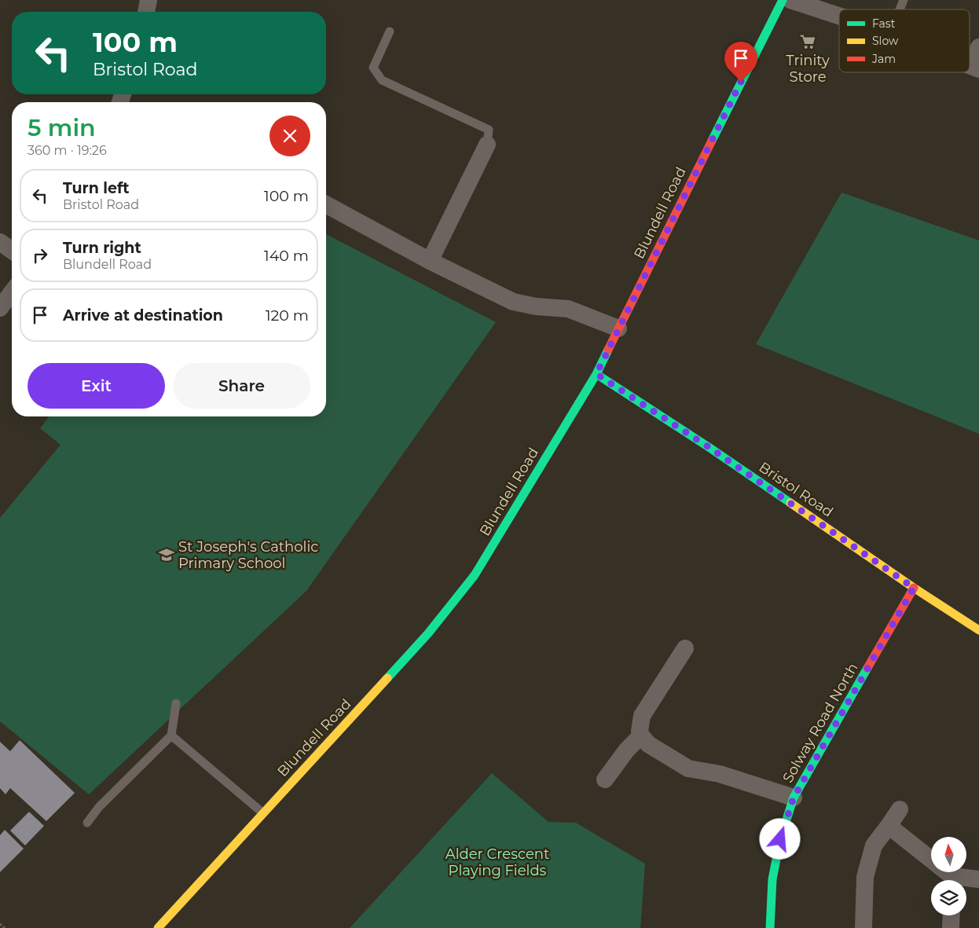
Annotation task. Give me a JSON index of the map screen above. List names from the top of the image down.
{
  "streets": {
    "street": ["Blundell Road", "Bristol Road", "Solway Road North"]
  },
  "crossings": [
    ["Blundell Road", "Bristol Road"],
    ["Bristol Road", "Solway Road North"]
  ],
  "parks": ["Alder Crescent Playing Fields"],
  "places": {
    "supermarket": ["Trinity Store"],
    "school or university": ["St Joseph's Catholic Primary School"]
  },
  "legend": ["Fast", "Slow", "Jam"],
  "north": "top",
  "page": {
    "turn": ["100 m", "Bristol Road"],
    "heading": ["5 min", "360 m · 19:26"],
    "list": [
      {
        "name": "Turn left",
        "note": "Bristol Road",
        "value": "100 m"
      },
      {
        "name": "Turn right",
        "note": "Blundell Road",
        "value": "140 m"
      },
      {
        "name": "Arrive at destination",
        "value": "120 m"
      }
    ],
    "buttons": ["Exit", "Share"]
  }
}
